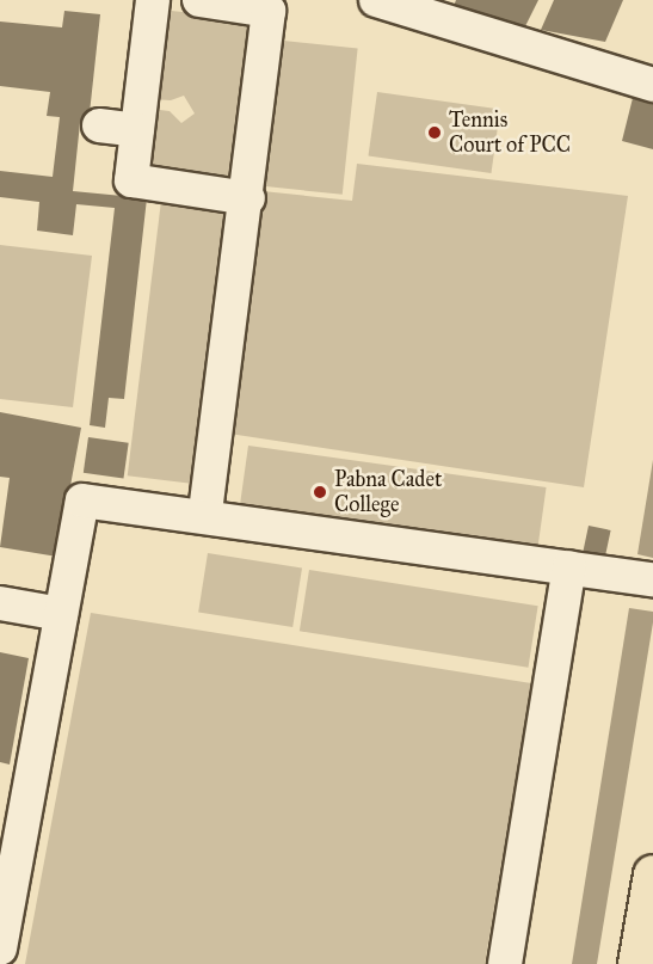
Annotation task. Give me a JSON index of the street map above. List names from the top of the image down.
{
  "places": ["Tennis Court of PCC", "Pabna Cadet College"]
}
